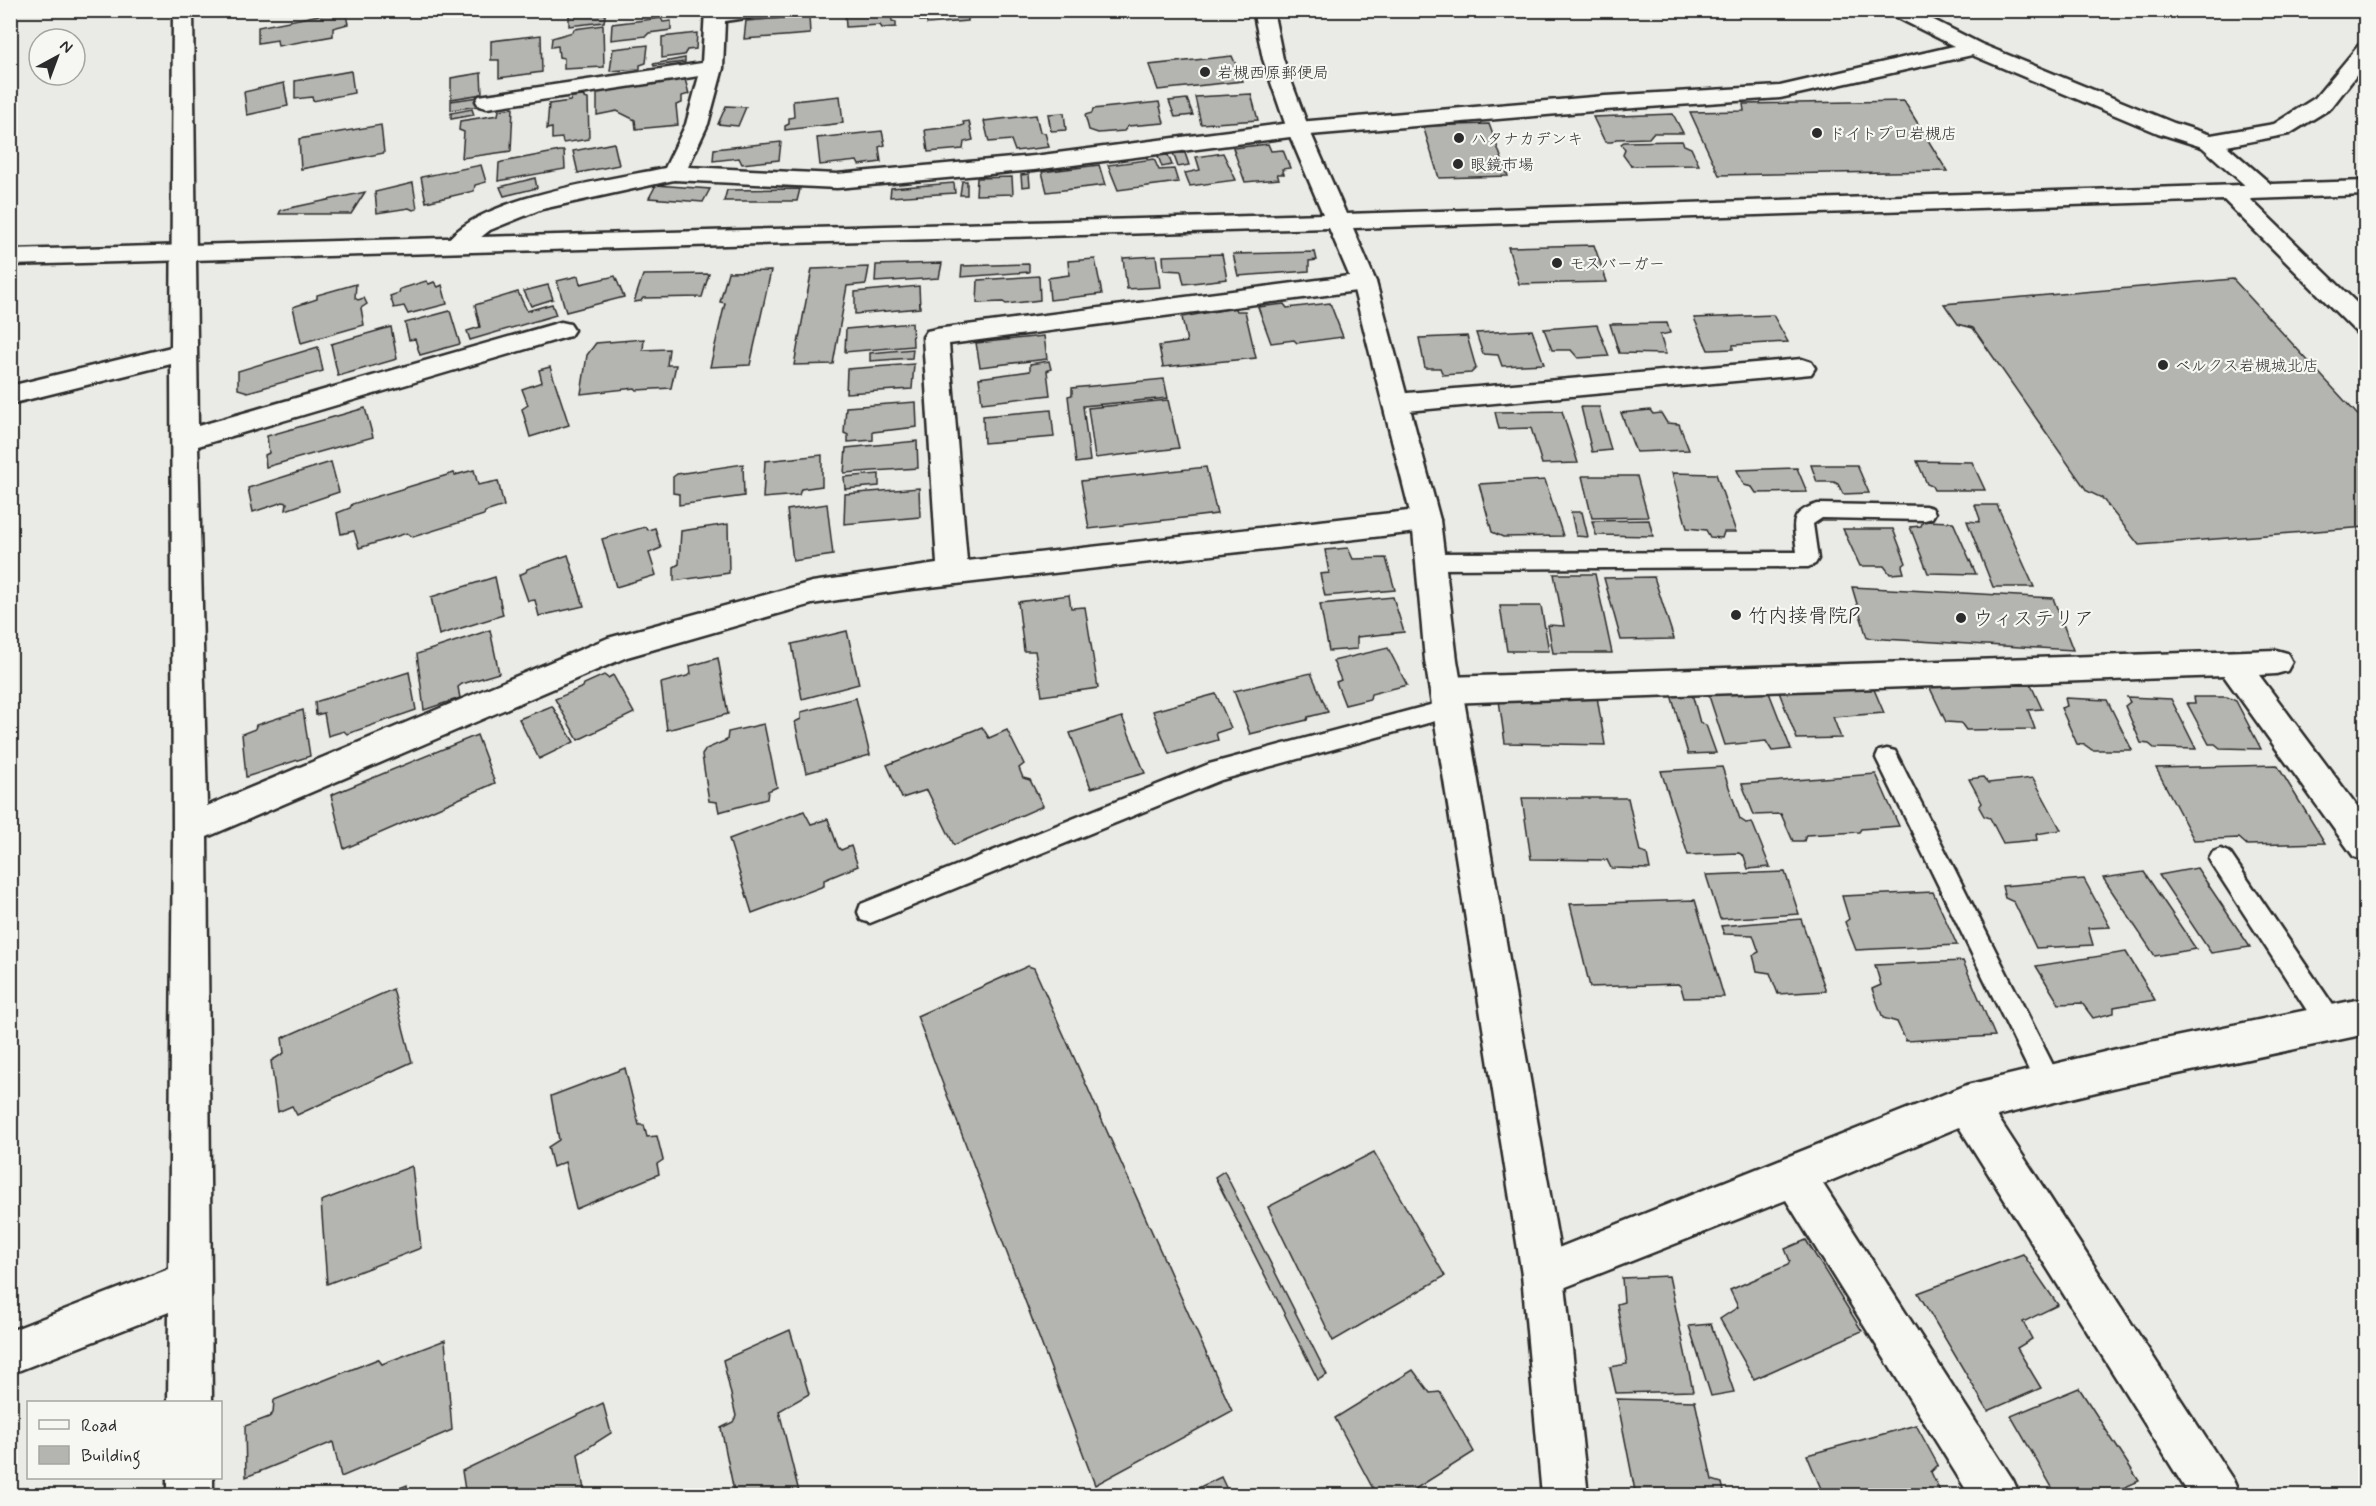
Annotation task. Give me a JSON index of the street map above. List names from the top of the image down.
{
  "places": [
    "岩槻西原郵便局",
    "ドイトプロ岩槻店",
    "ハタナカデンキ",
    "眼鏡市場",
    "モスバーガー",
    "ベルクス岩槻城北店",
    "竹内接骨院P",
    "ウィステリア"
  ],
  "legend": ["Road", "Building"],
  "north": "top right"
}
